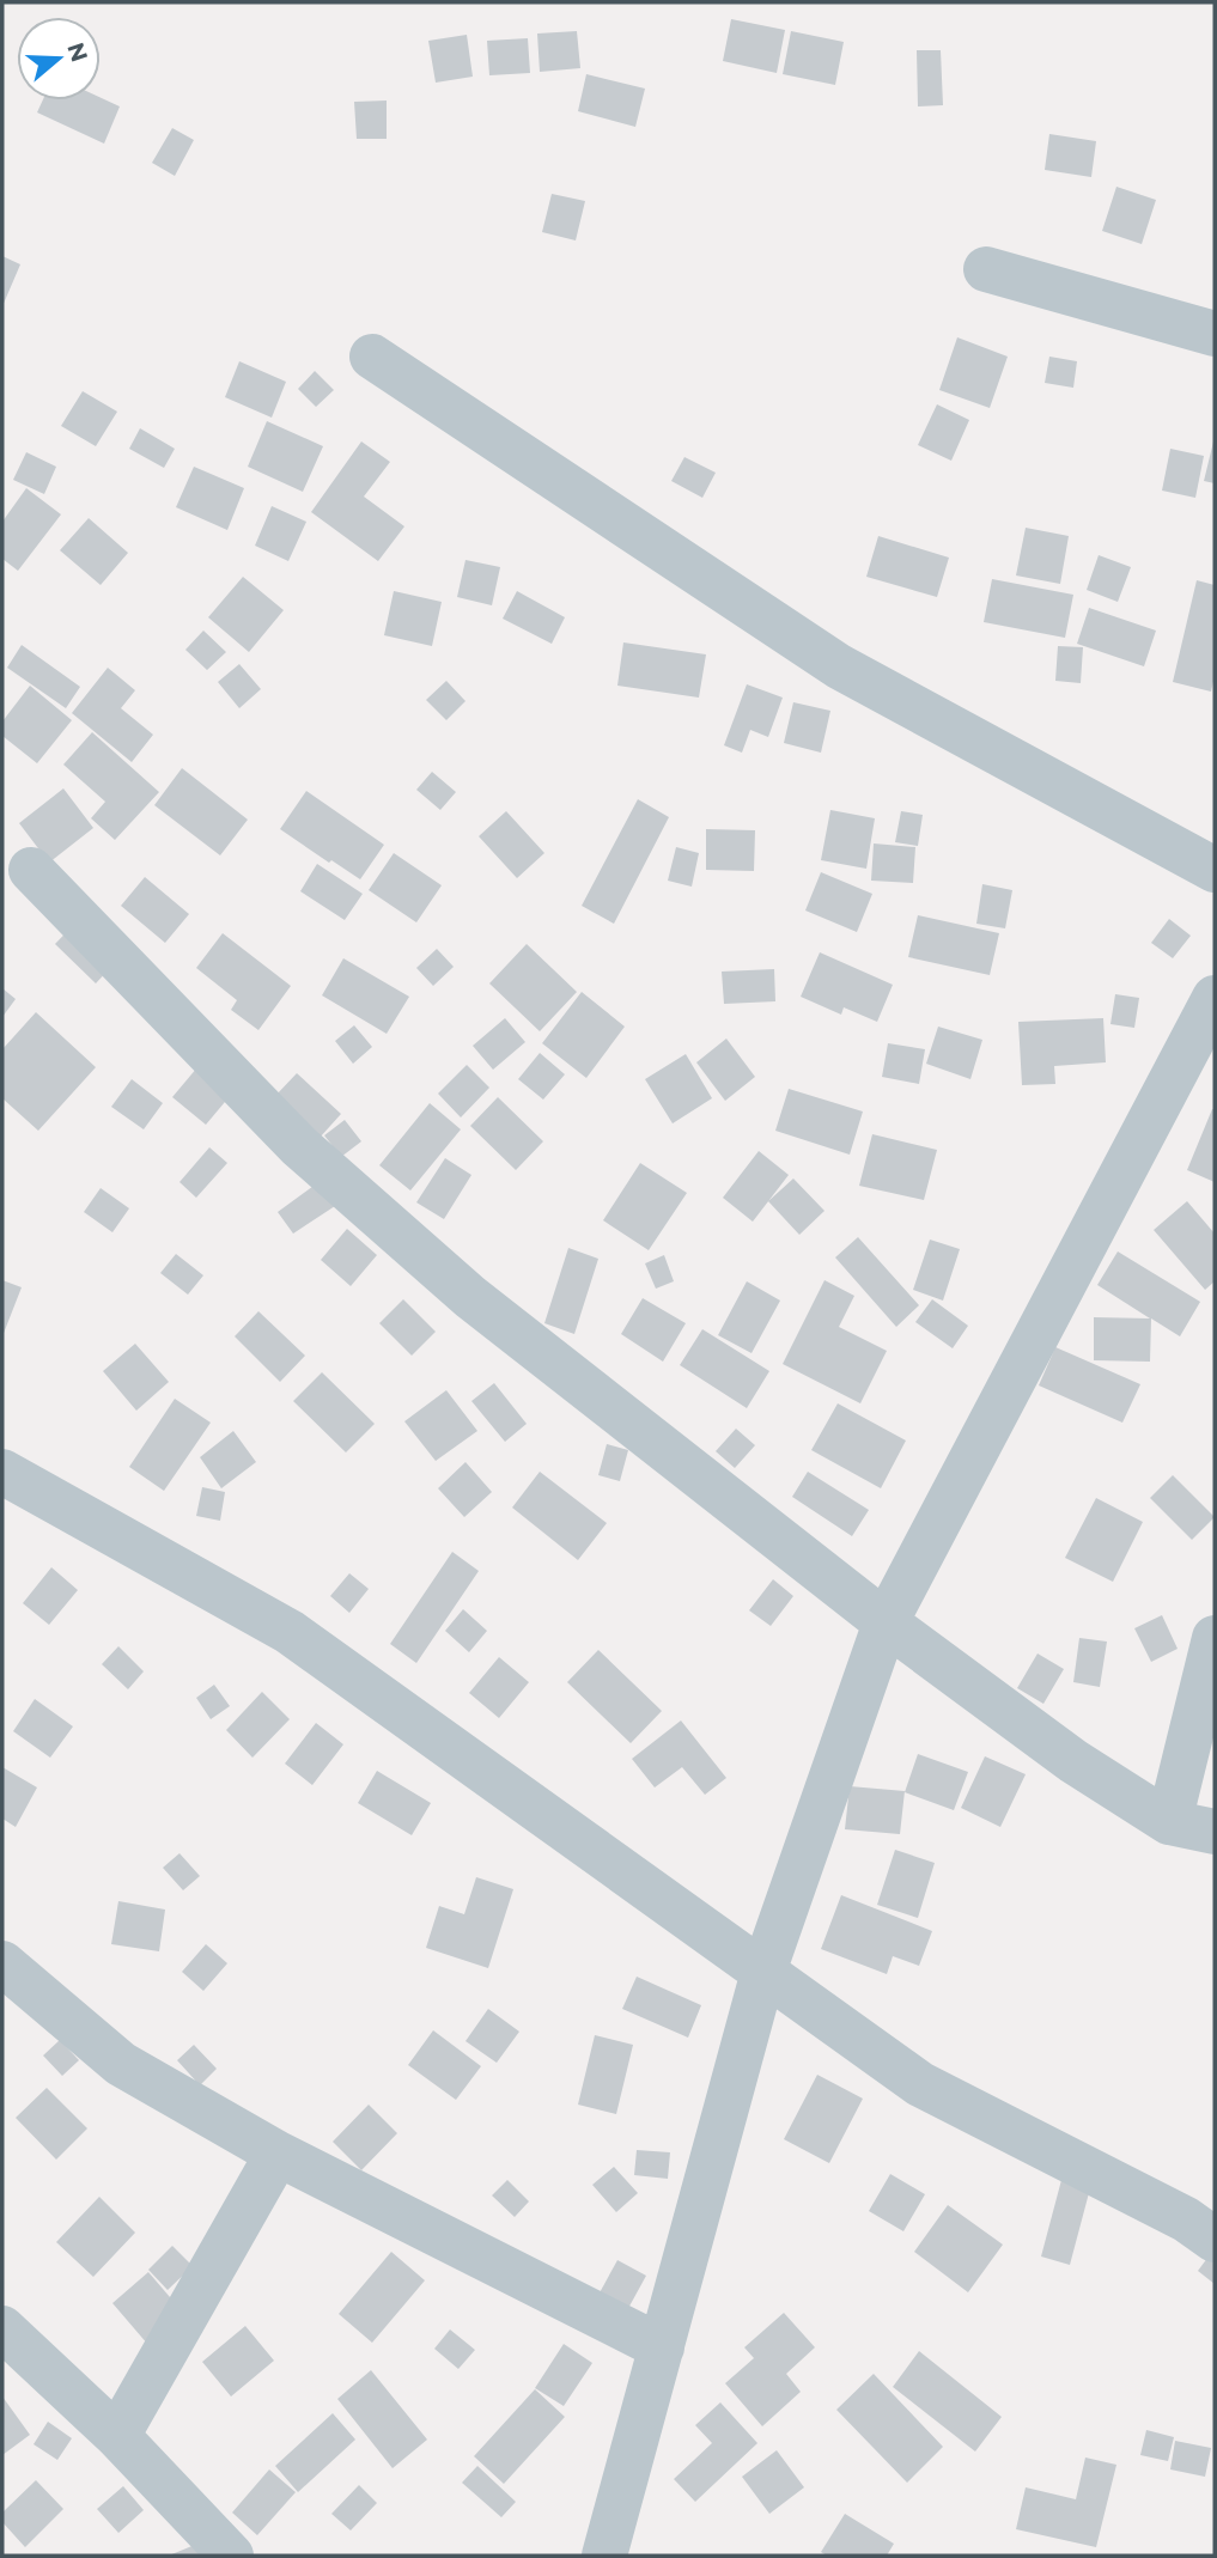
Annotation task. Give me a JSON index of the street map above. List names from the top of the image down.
{
  "north": "right"
}
